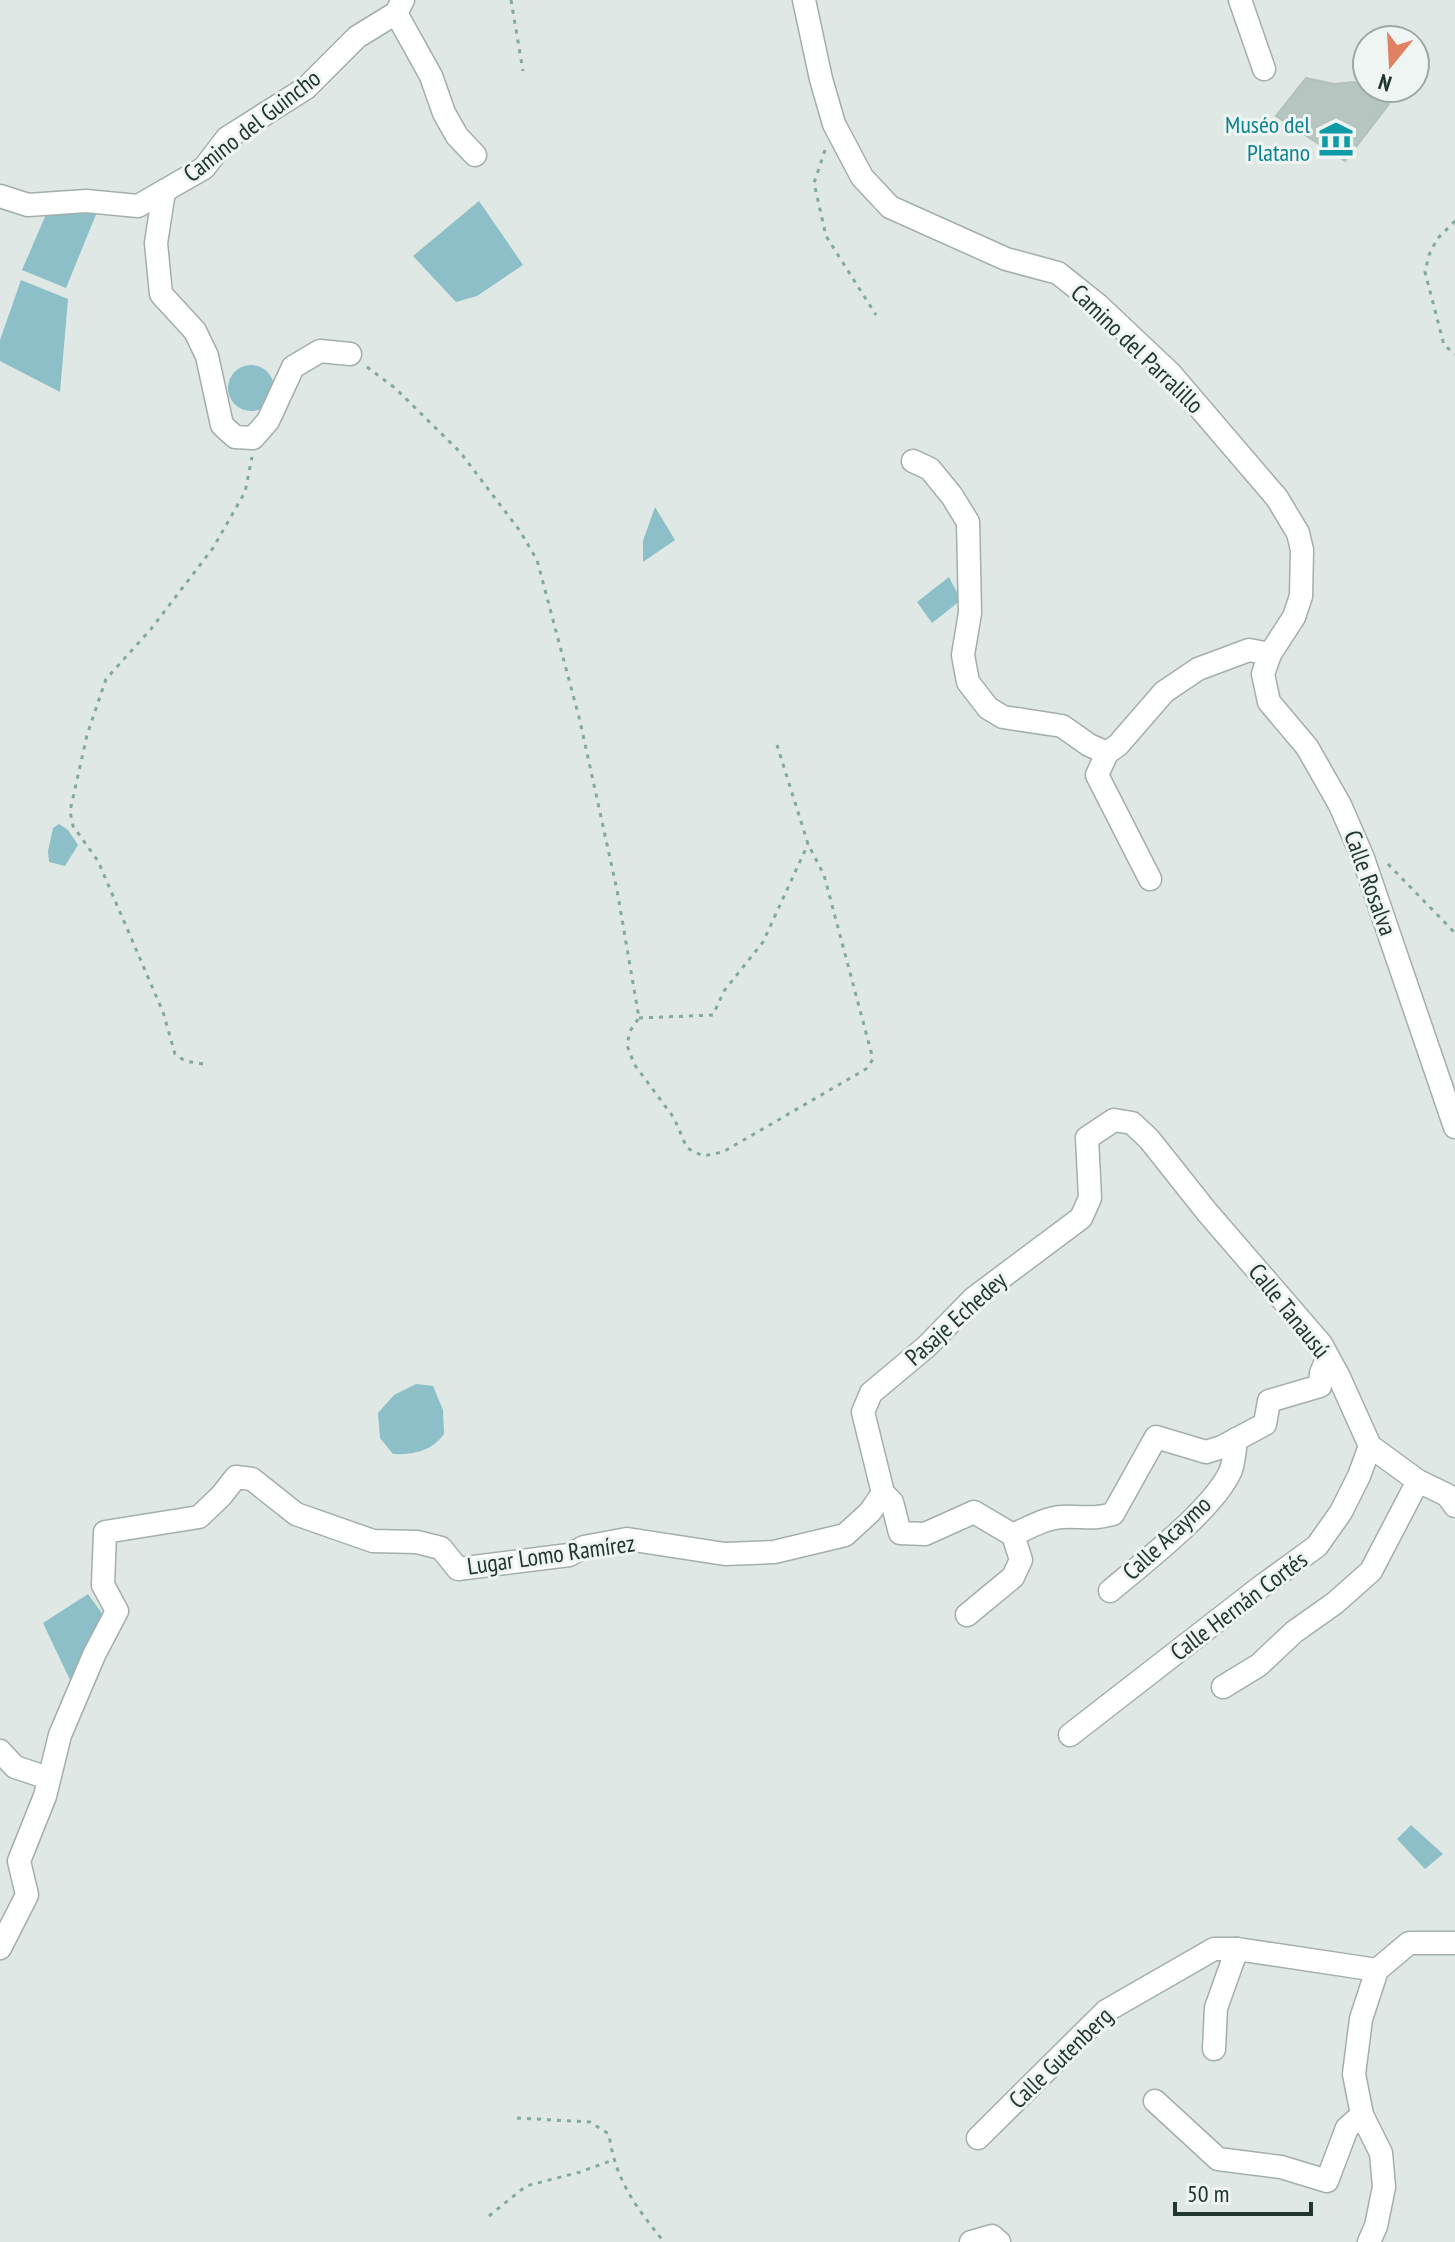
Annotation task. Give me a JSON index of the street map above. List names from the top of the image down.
{
  "streets": {
    "street": [
      "Camino del Guincho",
      "Camino del Parralillo",
      "Calle Rosalva",
      "Calle Tanausú",
      "Pasaje Echedey",
      "Calle Acaymo",
      "Lugar Lomo Ramírez",
      "Calle Hernán Cortés",
      "Calle Gutenberg"
    ]
  },
  "crossings": [
    ["Camino del Parralillo", "Calle Rosalva"],
    ["Calle Tanausú", "Pasaje Echedey"],
    ["Calle Tanausú", "Calle Hernán Cortés"],
    ["Pasaje Echedey", "Lugar Lomo Ramírez"]
  ],
  "places": {
    "museum": ["Muséo del Platano"]
  },
  "scale_bar": "50 m",
  "north": "bottom"
}
